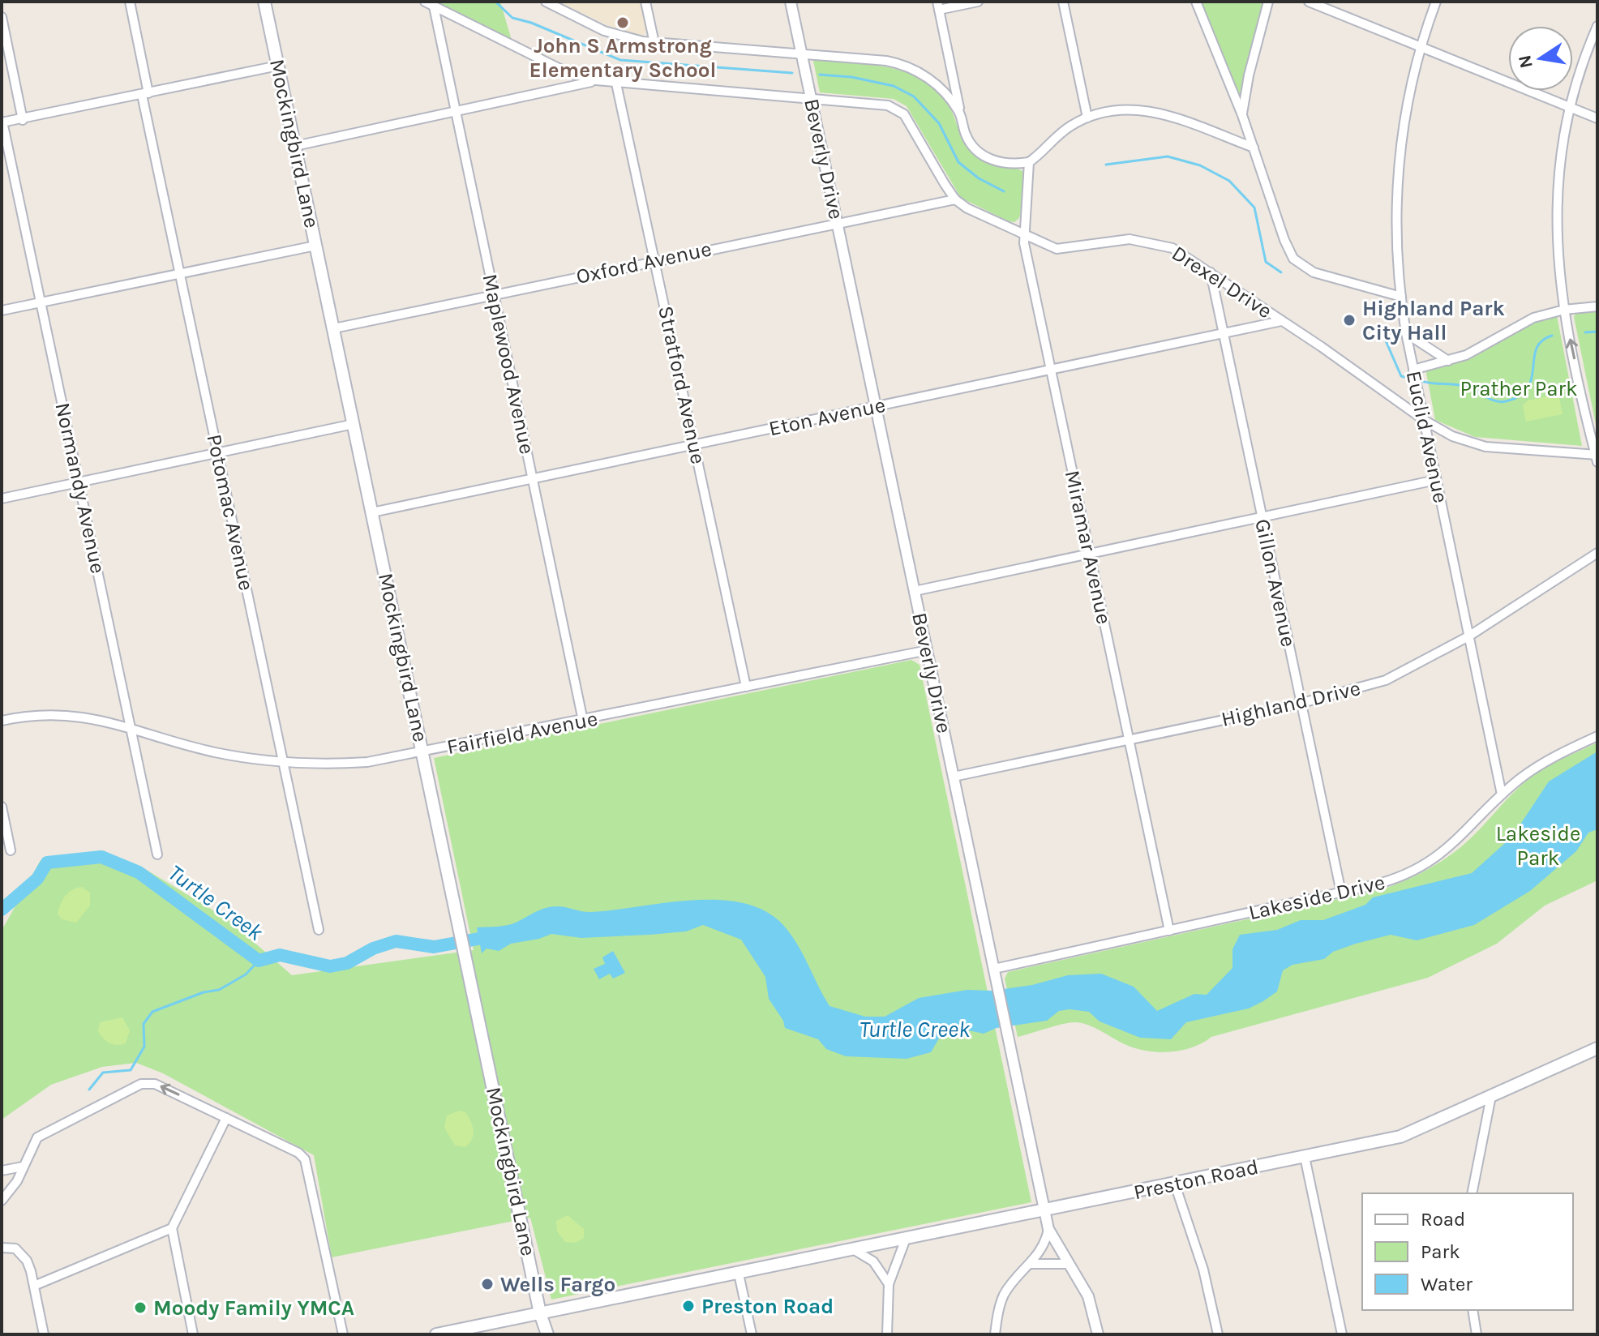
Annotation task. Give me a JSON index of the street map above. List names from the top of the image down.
{
  "streets": {
    "main road": ["Mockingbird Lane", "Preston Road"],
    "street": [
      "Beverly Drive",
      "Oxford Avenue",
      "Drexel Drive",
      "Maplewood Avenue",
      "Stratford Avenue",
      "Eton Avenue",
      "Euclid Avenue",
      "Normandy Avenue",
      "Potomac Avenue",
      "Miramar Avenue",
      "Gillon Avenue",
      "Highland Drive",
      "Fairfield Avenue",
      "Lakeside Drive"
    ]
  },
  "crossings": [
    ["Mockingbird Lane", "Oxford Avenue"],
    ["Mockingbird Lane", "Eton Avenue"],
    ["Mockingbird Lane", "Fairfield Avenue"],
    ["Mockingbird Lane", "Preston Road"],
    ["Beverly Drive", "Oxford Avenue"],
    ["Beverly Drive", "Drexel Drive"],
    ["Beverly Drive", "Eton Avenue"],
    ["Beverly Drive", "Highland Drive"],
    ["Beverly Drive", "Fairfield Avenue"],
    ["Beverly Drive", "Lakeside Drive"],
    ["Beverly Drive", "Preston Road"],
    ["Oxford Avenue", "Drexel Drive"],
    ["Oxford Avenue", "Maplewood Avenue"],
    ["Oxford Avenue", "Stratford Avenue"],
    ["Drexel Drive", "Maplewood Avenue"],
    ["Drexel Drive", "Stratford Avenue"],
    ["Drexel Drive", "Eton Avenue"],
    ["Drexel Drive", "Euclid Avenue"],
    ["Drexel Drive", "Miramar Avenue"],
    ["Drexel Drive", "Gillon Avenue"],
    ["Maplewood Avenue", "Eton Avenue"],
    ["Maplewood Avenue", "Fairfield Avenue"],
    ["Stratford Avenue", "Eton Avenue"],
    ["Stratford Avenue", "Fairfield Avenue"],
    ["Eton Avenue", "Miramar Avenue"],
    ["Eton Avenue", "Gillon Avenue"],
    ["Euclid Avenue", "Highland Drive"],
    ["Euclid Avenue", "Lakeside Drive"],
    ["Normandy Avenue", "Fairfield Avenue"],
    ["Potomac Avenue", "Fairfield Avenue"],
    ["Miramar Avenue", "Highland Drive"],
    ["Miramar Avenue", "Lakeside Drive"],
    ["Gillon Avenue", "Highland Drive"],
    ["Gillon Avenue", "Lakeside Drive"]
  ],
  "water": ["Turtle Creek"],
  "parks": ["Prather Park", "Lakeside Park"],
  "places": [
    "John S Armstrong Elementary School",
    "Highland Park City Hall",
    "Wells Fargo",
    "Preston Road",
    "Moody Family YMCA"
  ],
  "legend": ["Road", "Park", "Water"],
  "north": "left"
}
